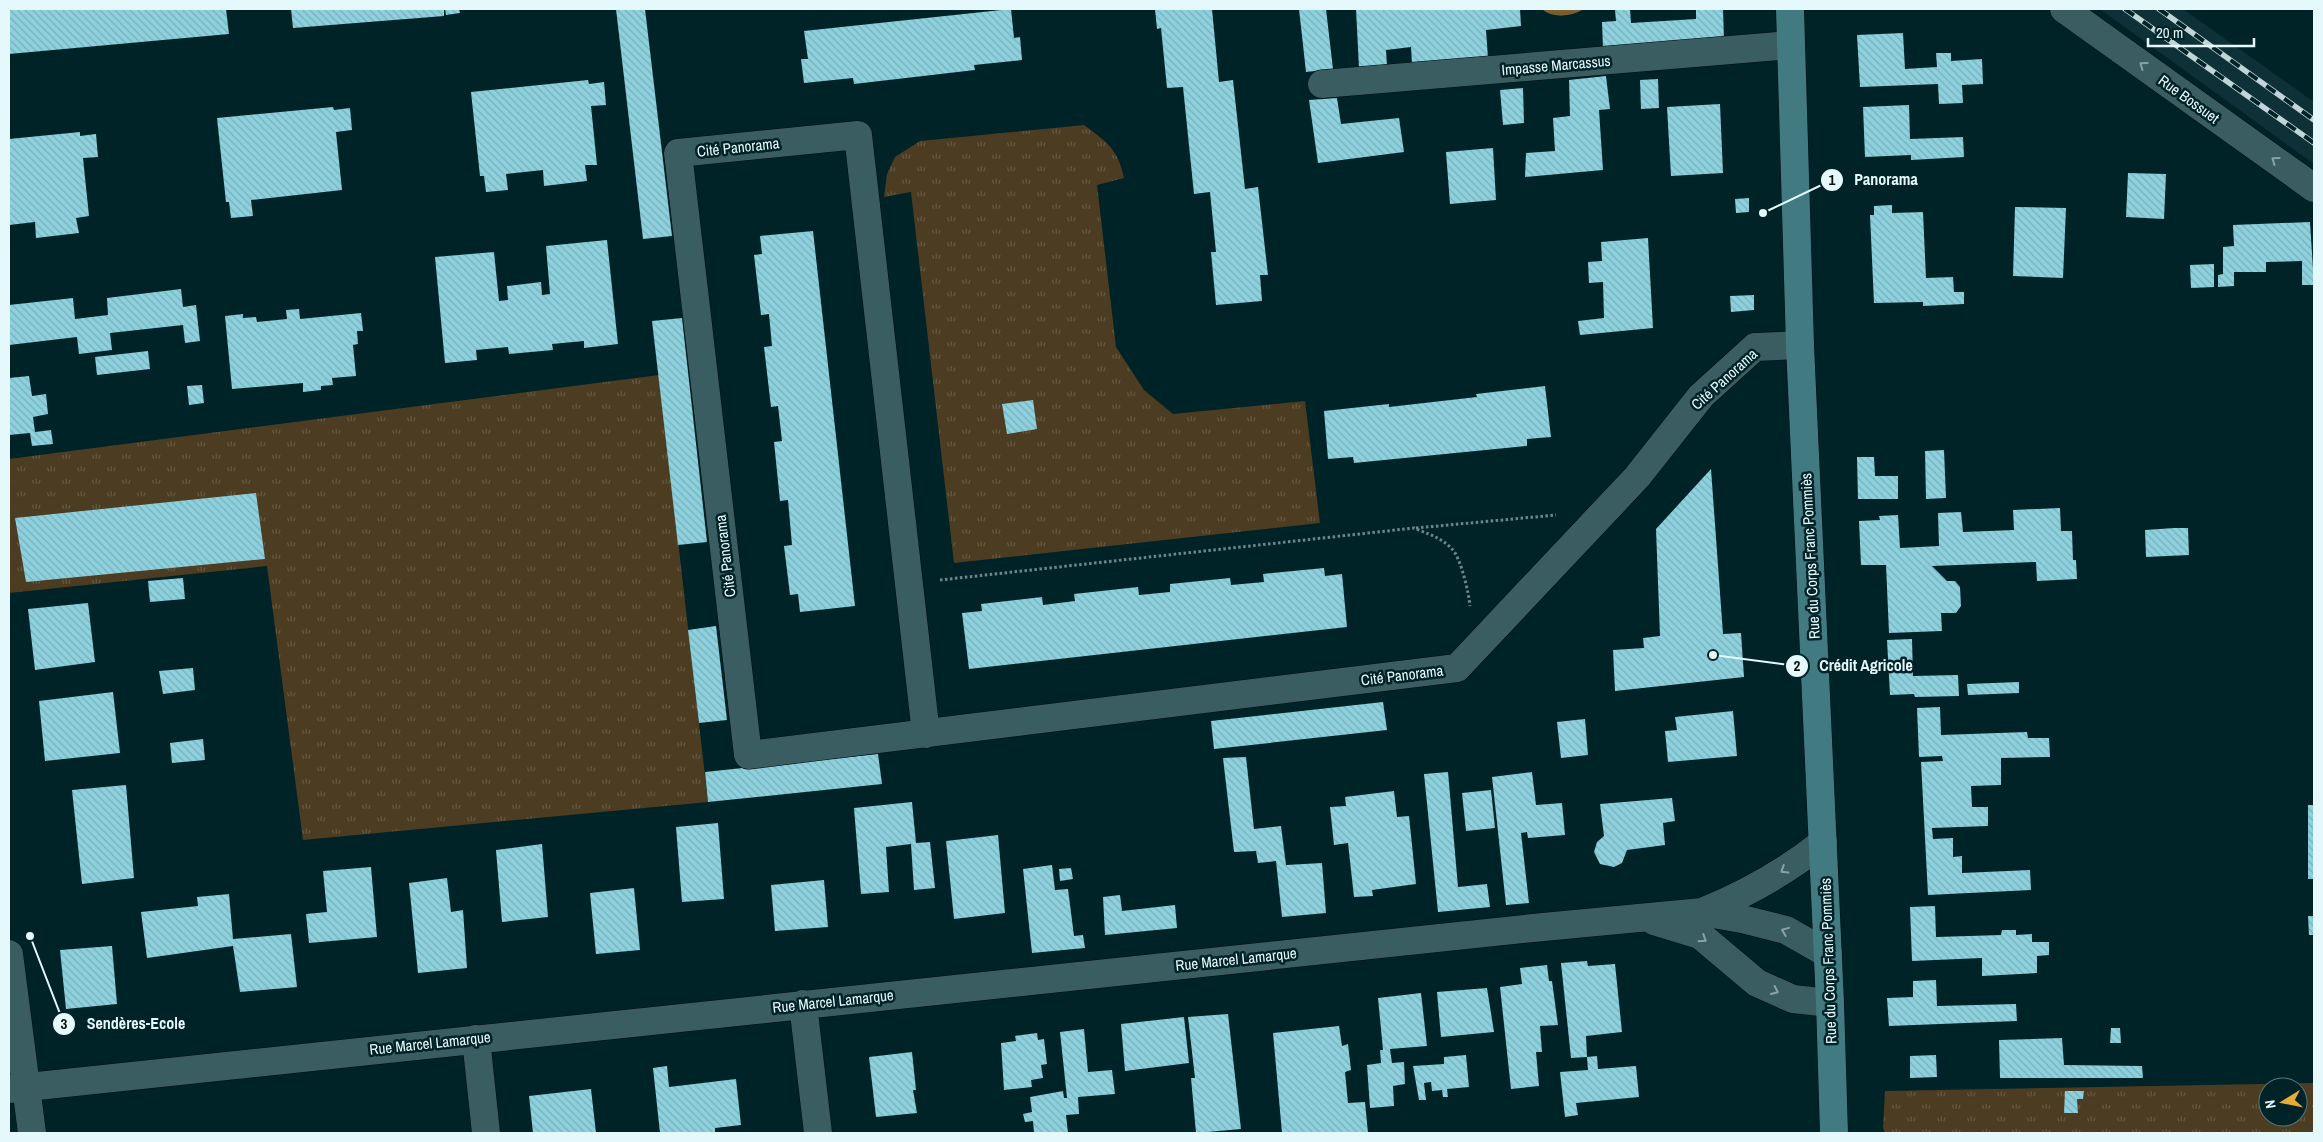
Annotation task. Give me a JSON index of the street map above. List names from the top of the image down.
{
  "streets": {
    "main road": ["Rue du Corps Franc Pommiès"],
    "street": [
      "Impasse Marcassus",
      "Rue Bossuet",
      "Cité Panorama",
      "Rue Marcel Lamarque"
    ]
  },
  "crossings": [
    ["Impasse Marcassus", "Rue du Corps Franc Pommiès"],
    ["Cité Panorama", "Rue du Corps Franc Pommiès"],
    ["Rue du Corps Franc Pommiès", "Rue Marcel Lamarque"]
  ],
  "one_way": ["Rue Bossuet"],
  "places": ["Panorama", "Crédit Agricole", "Sendères-Ecole"],
  "scale_bar": "20 m",
  "north": "left"
}
